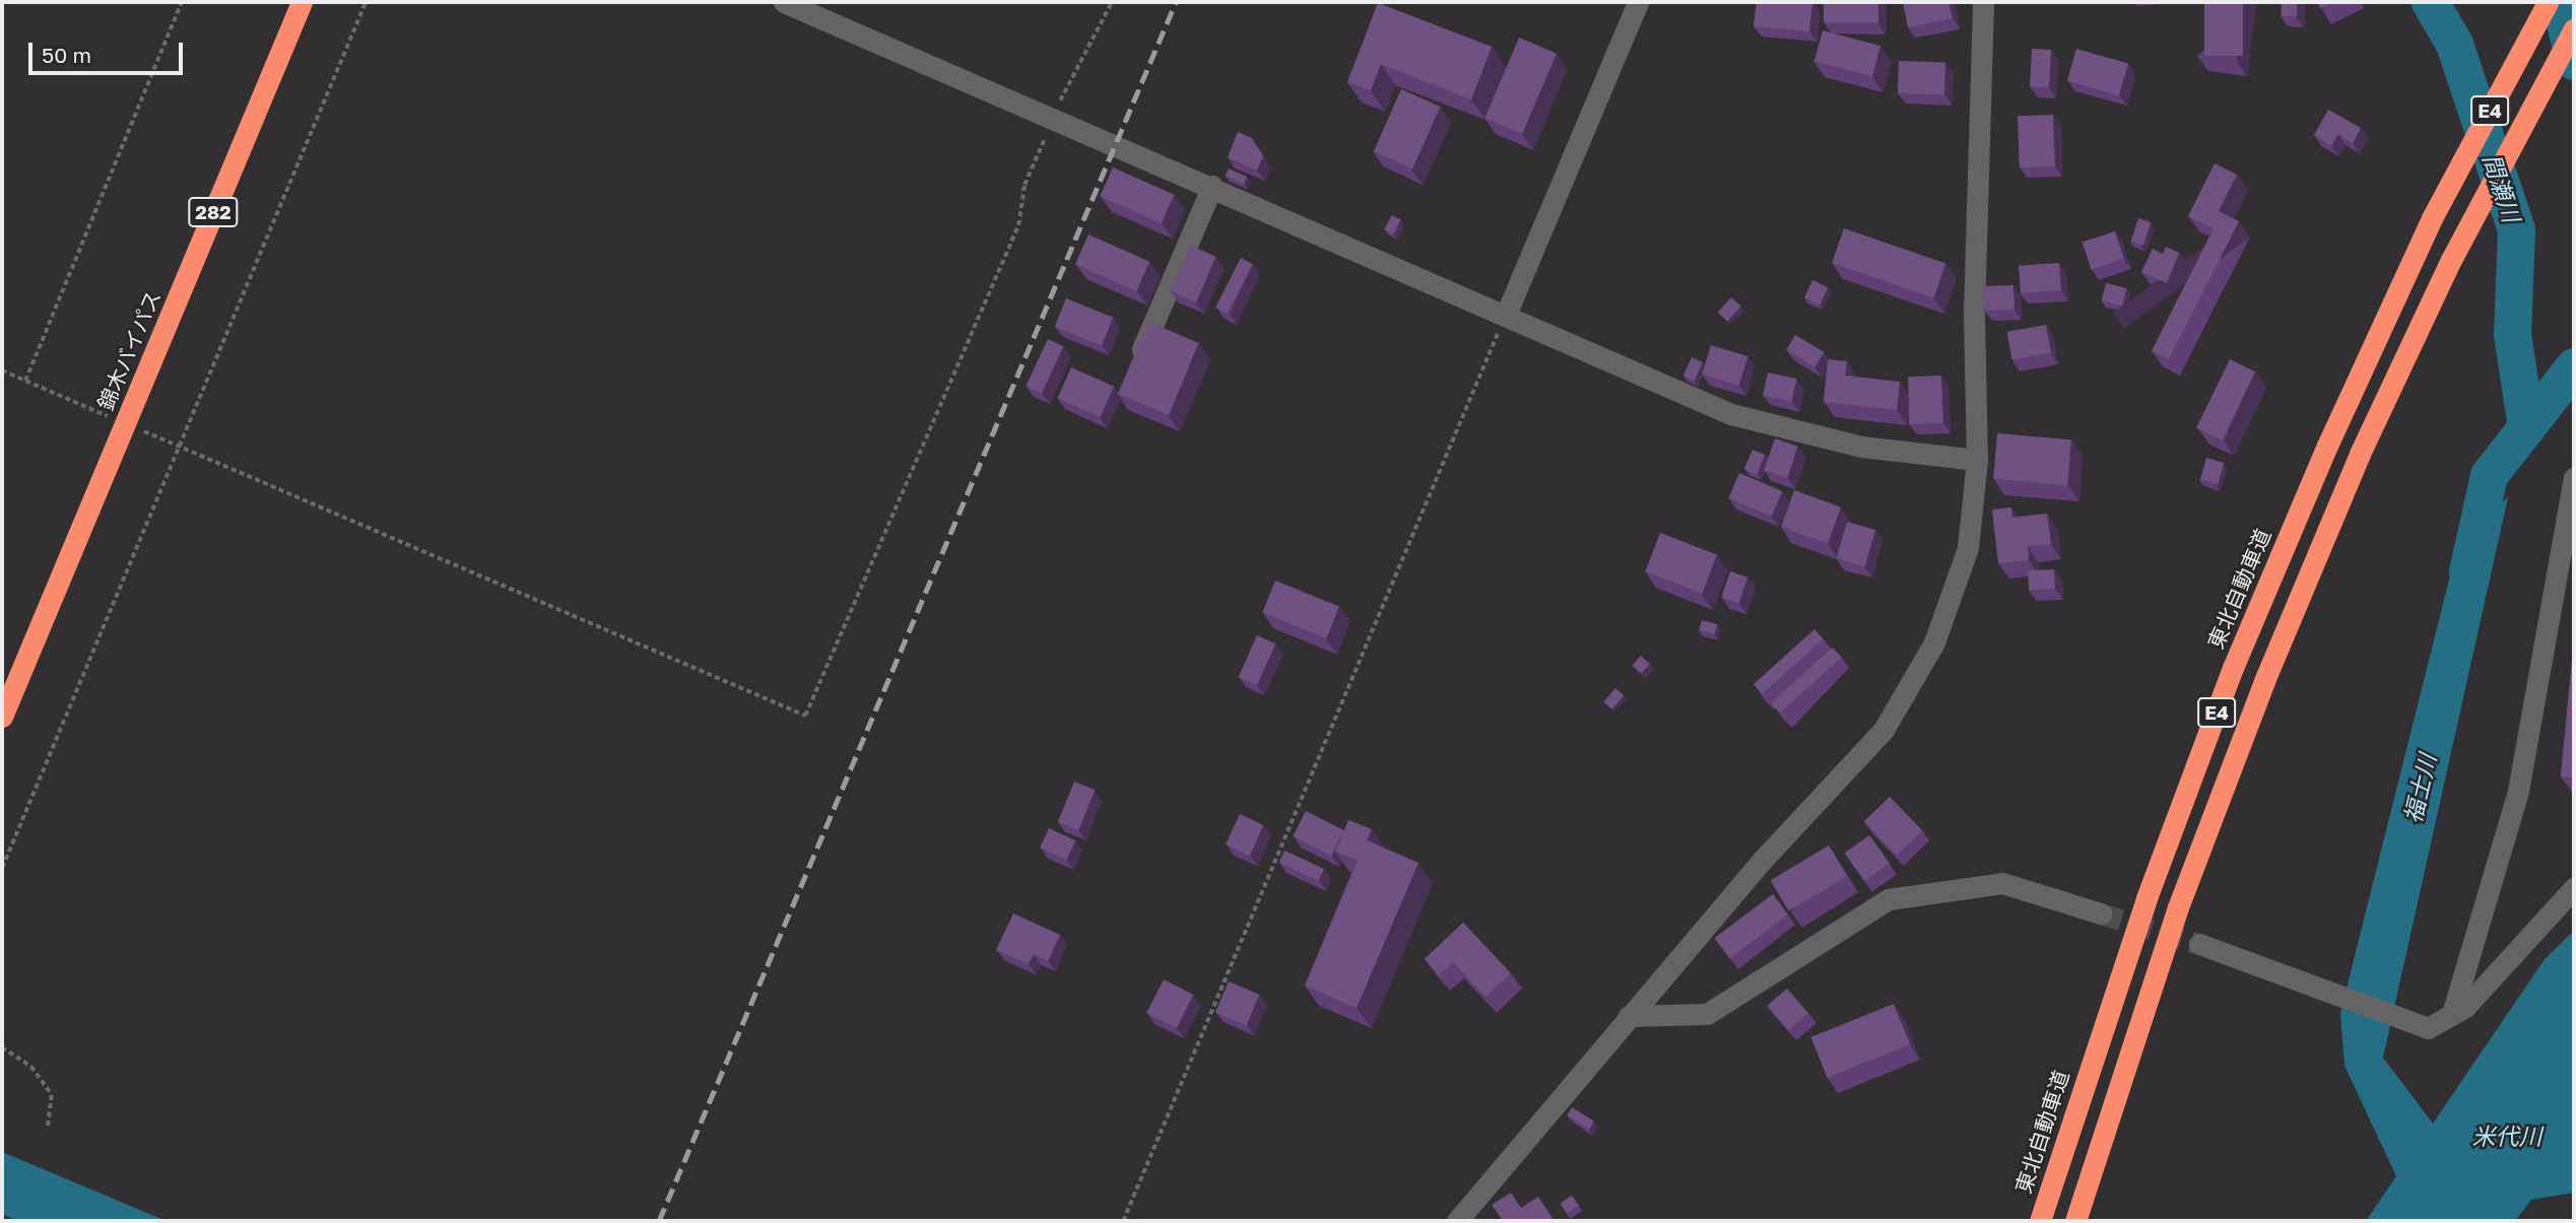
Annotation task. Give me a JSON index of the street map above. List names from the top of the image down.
{
  "streets": {
    "highway": [
      "E4",
      "282",
      "錦木バイパス",
      "東北自動車道"
    ]
  },
  "water": ["間瀬川", "福士川", "米代川"],
  "scale_bar": "50 m"
}
